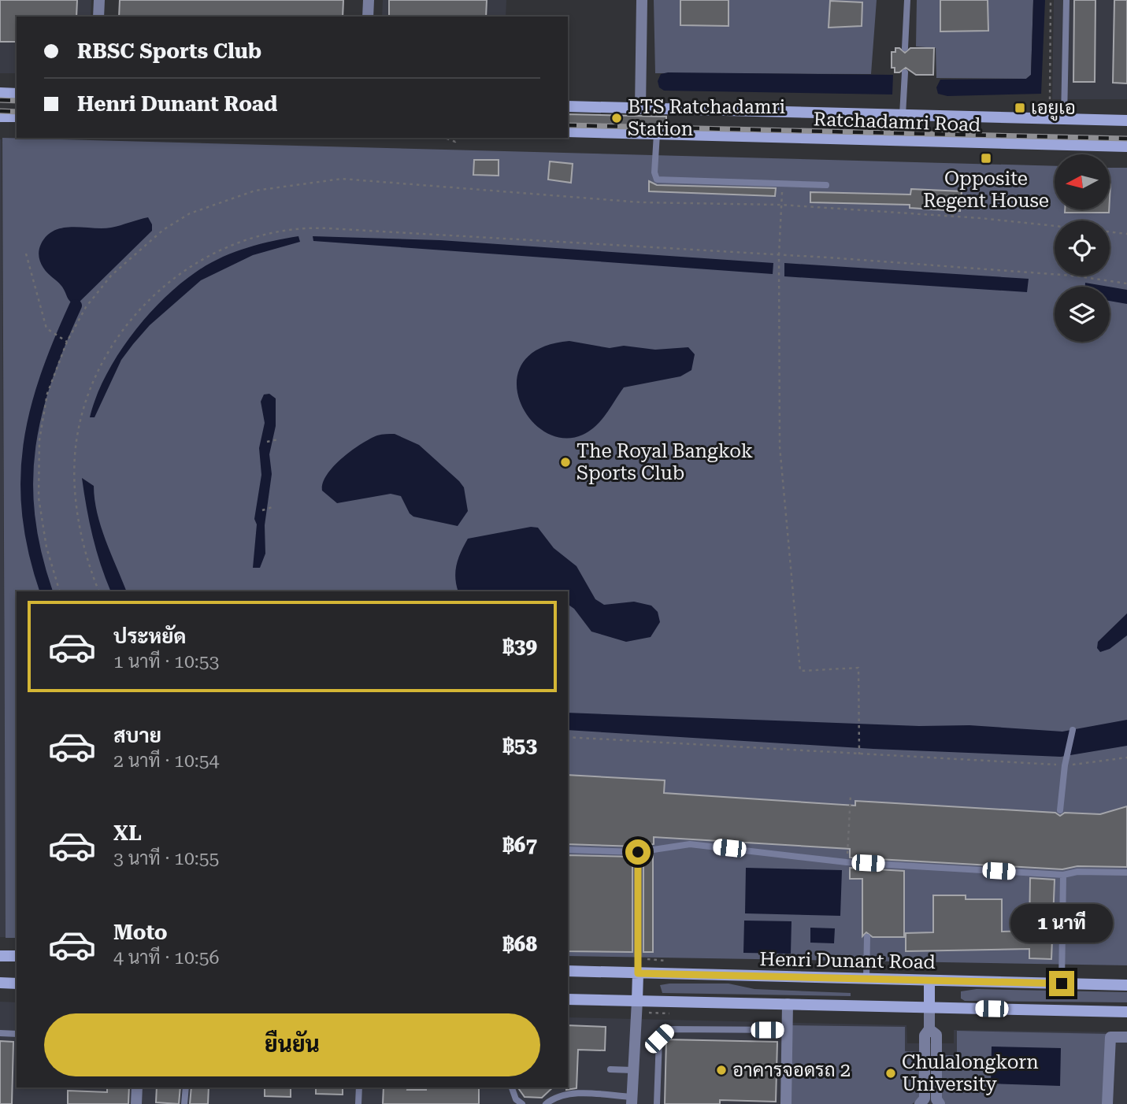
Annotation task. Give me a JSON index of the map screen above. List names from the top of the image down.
{
  "streets": {
    "main road": ["Ratchadamri Road", "Henri Dunant Road"]
  },
  "places": {
    "transit": ["เอยูเอ", "Opposite Regent House"],
    "other": [
      "BTS Ratchadamri Station",
      "The Royal Bangkok Sports Club",
      "อาคารจอดรถ 2",
      "Chulalongkorn University"
    ]
  },
  "north": "left",
  "page": {
    "banner": ["RBSC Sports Club", "Henri Dunant Road"],
    "list": [
      {
        "name": "ประหยัด",
        "note": "1 นาที · 10:53",
        "value": "฿39"
      },
      {
        "name": "สบาย",
        "note": "2 นาที · 10:54",
        "value": "฿53"
      },
      {
        "name": "XL",
        "note": "3 นาที · 10:55",
        "value": "฿67"
      },
      {
        "name": "Moto",
        "note": "4 นาที · 10:56",
        "value": "฿68"
      }
    ],
    "bubble": "1 นาที",
    "buttons": "ยืนยัน"
  }
}
